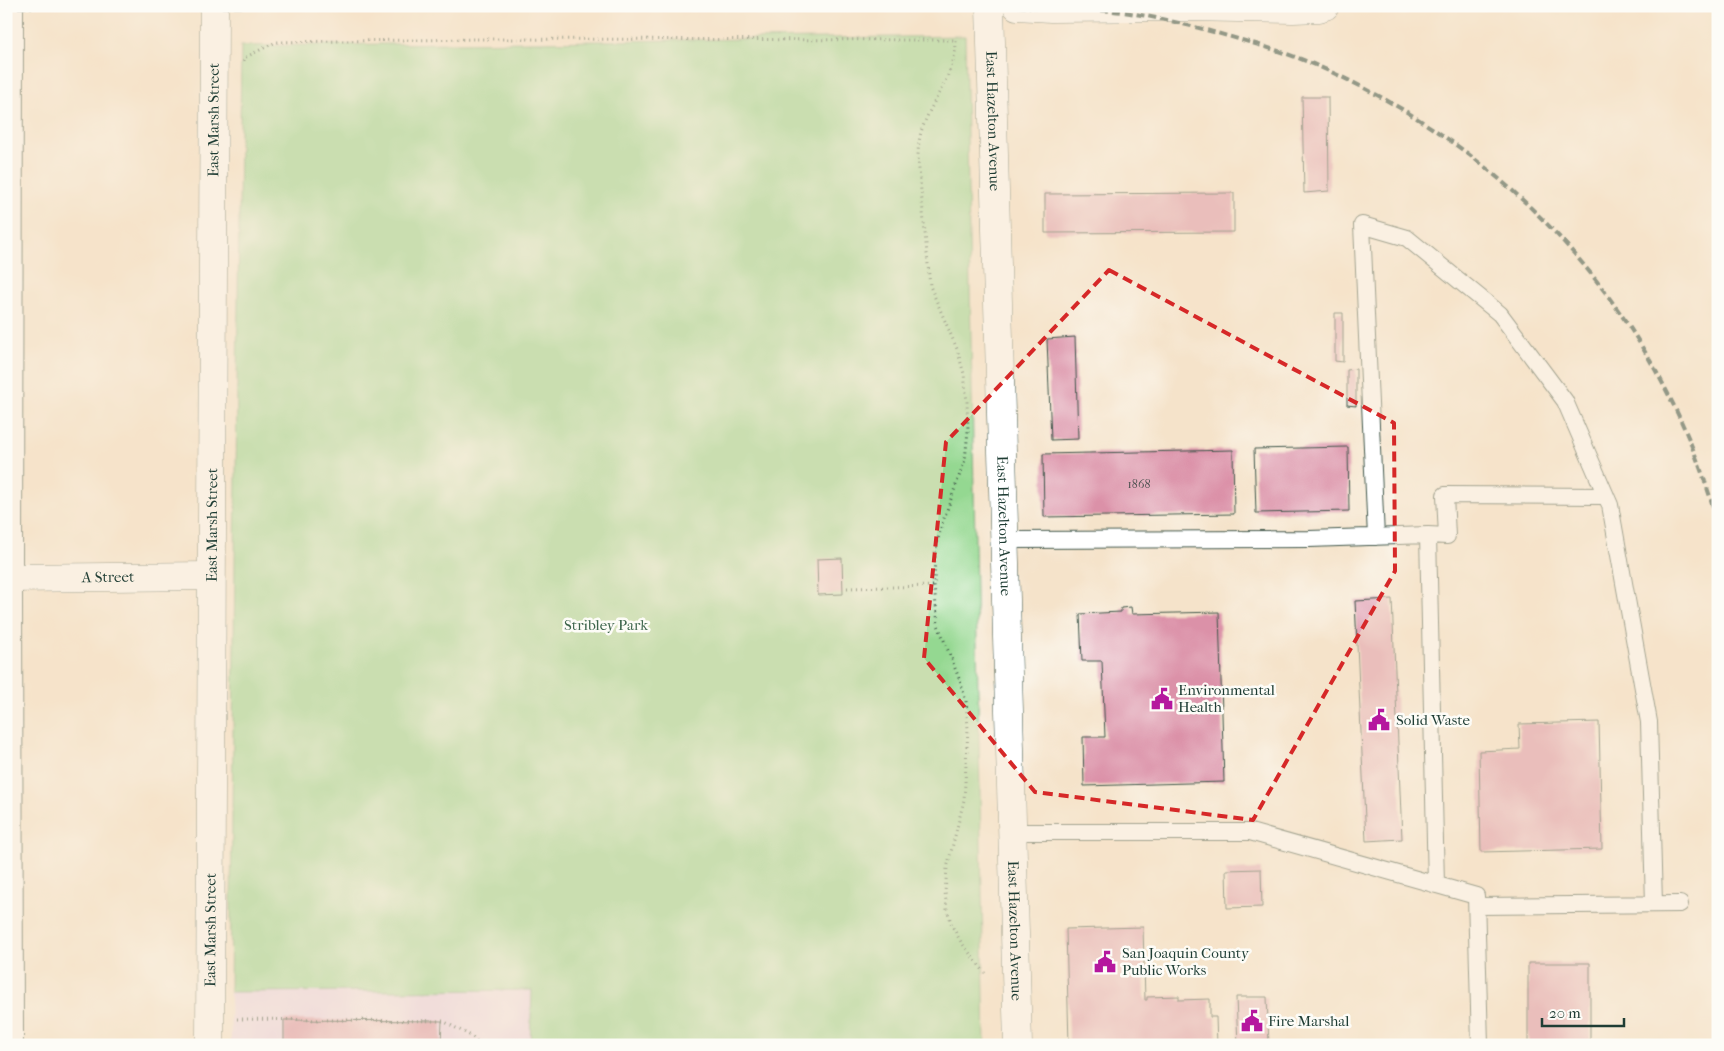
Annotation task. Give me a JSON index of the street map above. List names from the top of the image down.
{
  "streets": {
    "street": ["East Marsh Street", "East Hazelton Avenue", "A Street"]
  },
  "crossings": [
    ["East Marsh Street", "A Street"]
  ],
  "parks": ["Stribley Park"],
  "places": {
    "public building": [
      "Environmental Health",
      "Solid Waste",
      "San Joaquin County Public Works",
      "Fire Marshal"
    ]
  },
  "house_numbers": ["1868"],
  "scale_bar": "20 m"
}
